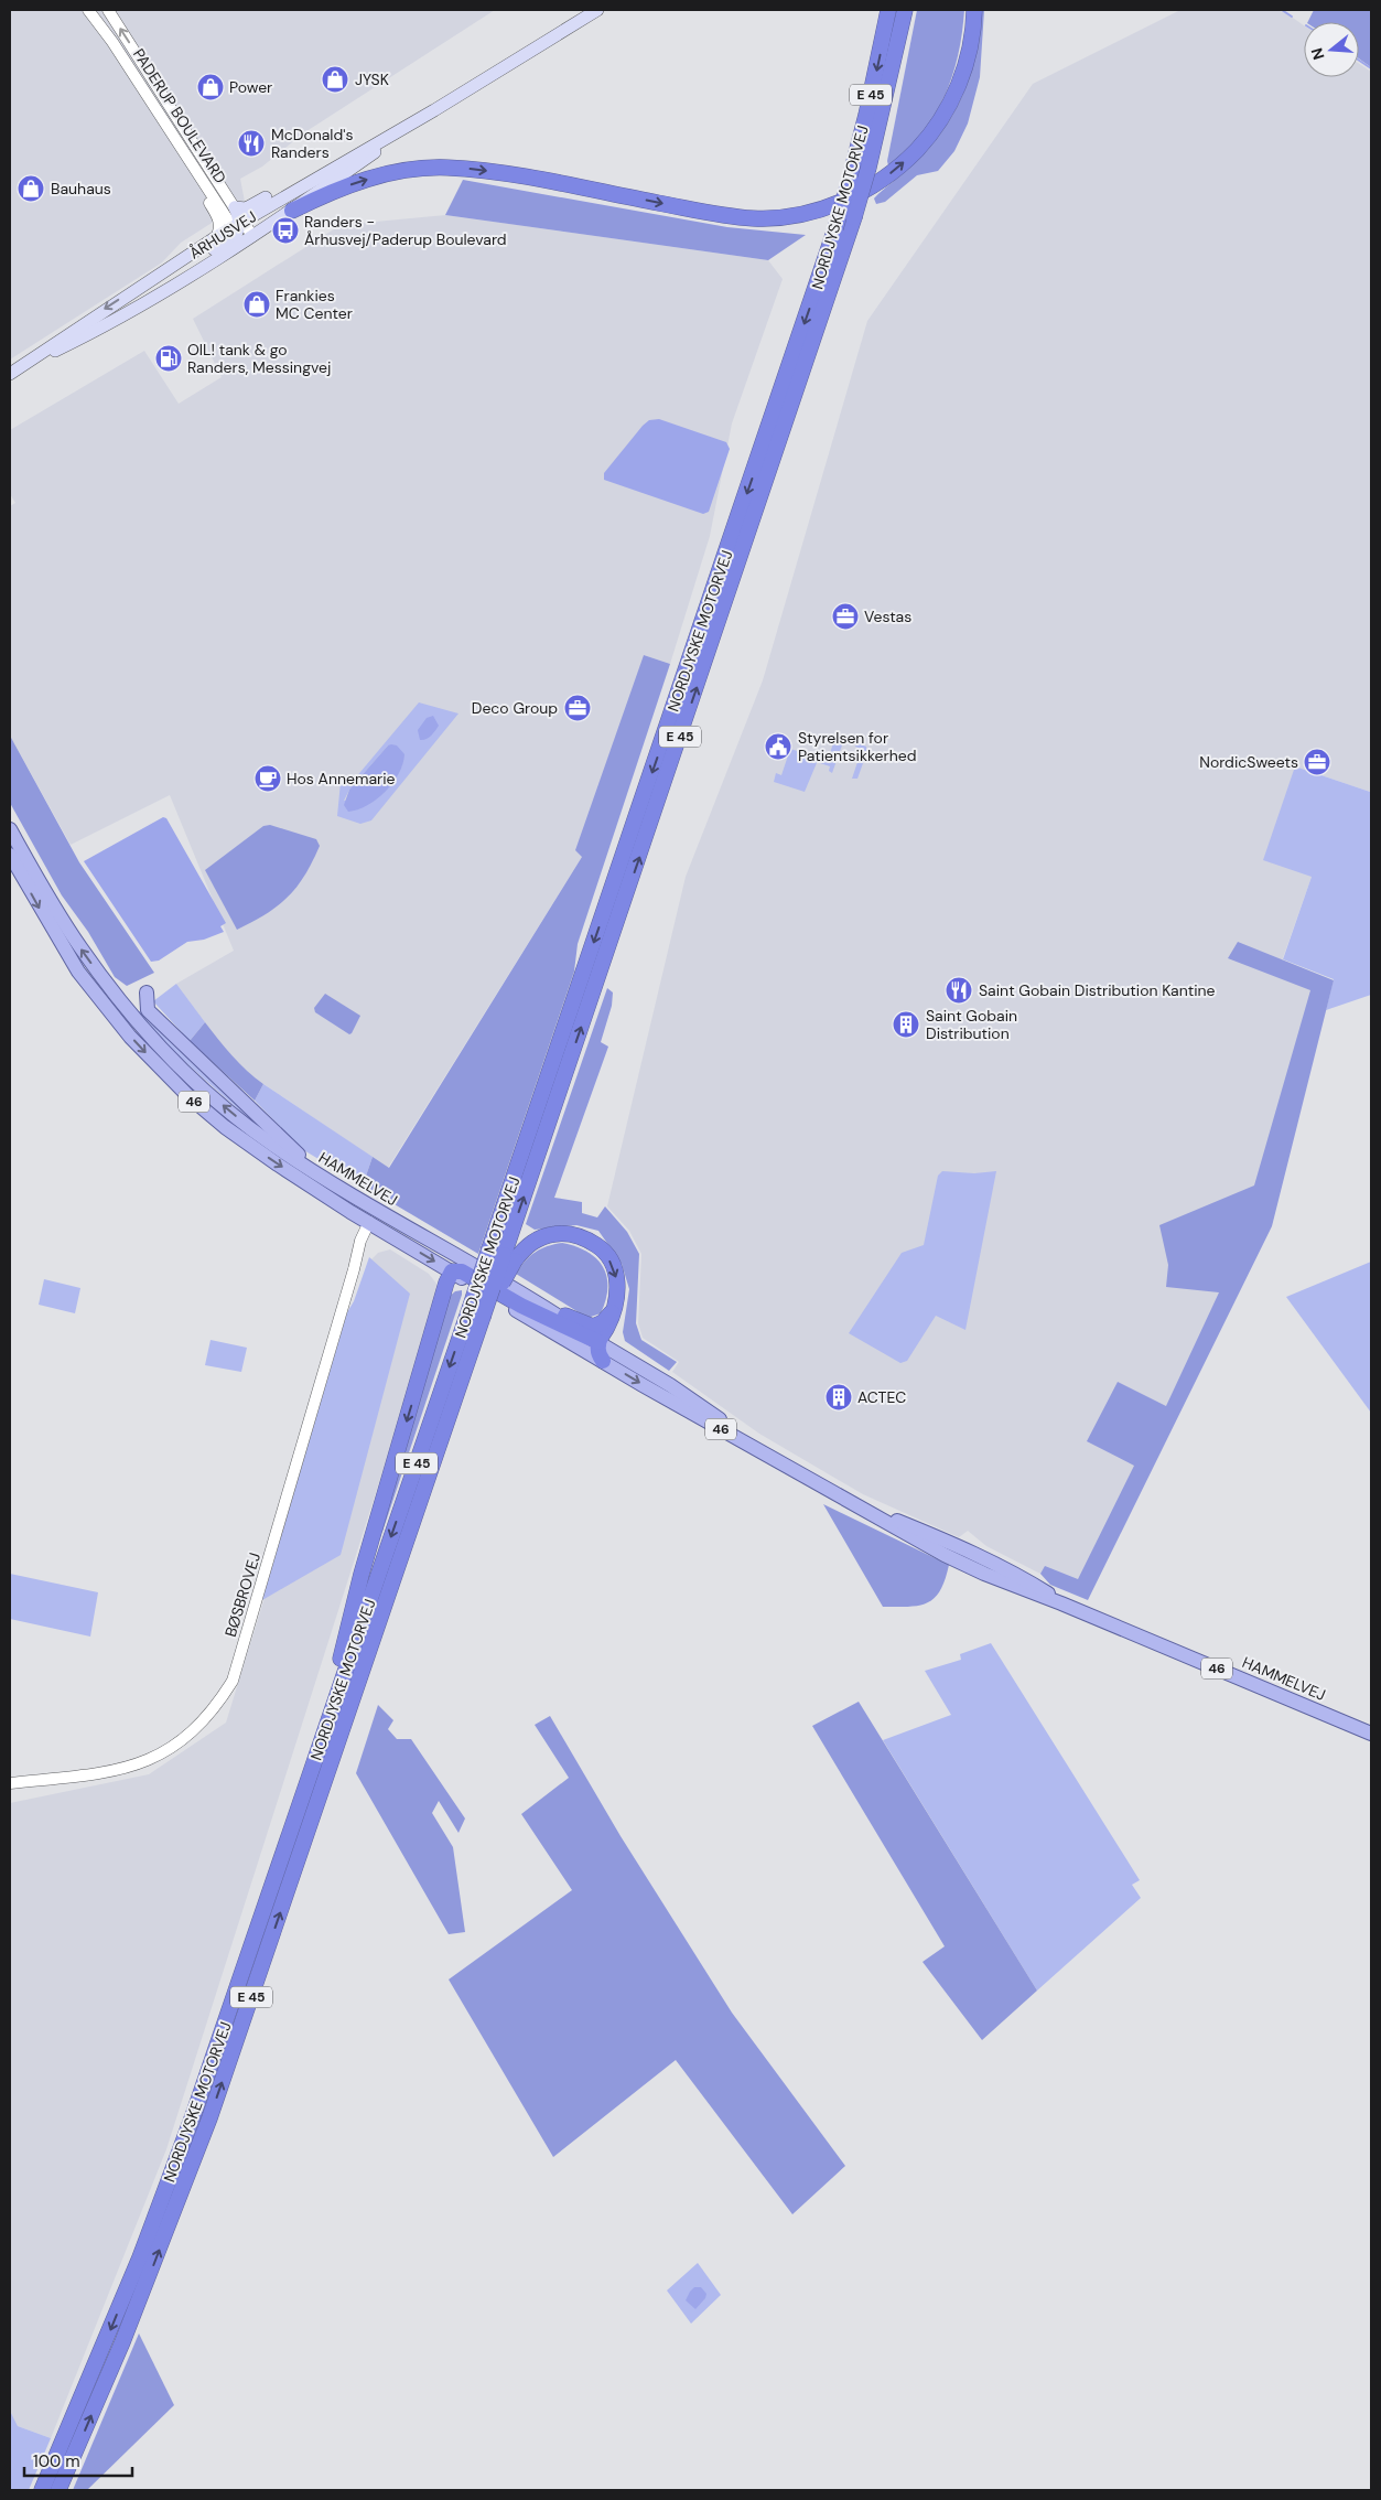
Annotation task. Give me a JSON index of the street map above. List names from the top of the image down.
{
  "streets": {
    "highway": ["E 45", "NORDJYSKE MOTORVEJ"],
    "main road": ["ÅRHUSVEJ", "46", "HAMMELVEJ"],
    "street": ["PADERUP BOULEVARD", "BØSBROVEJ"]
  },
  "crossings": [
    ["PADERUP BOULEVARD", "ÅRHUSVEJ"],
    ["HAMMELVEJ", "BØSBROVEJ"]
  ],
  "places": {
    "shop": [
      "JYSK",
      "Power",
      "Bauhaus",
      "Frankies MC Center"
    ],
    "restaurant": ["McDonald's Randers", "Saint Gobain Distribution Kantine"],
    "bus stop": ["Randers - Århusvej/Paderup Boulevard"],
    "fuel station": ["OIL! tank & go Randers, Messingvej"],
    "office": ["Vestas", "Deco Group", "NordicSweets"],
    "public building": ["Styrelsen for Patientsikkerhed"],
    "cafe": ["Hos Annemarie"],
    "building": ["Saint Gobain Distribution", "ACTEC"]
  },
  "scale_bar": "100 m",
  "north": "left"
}
